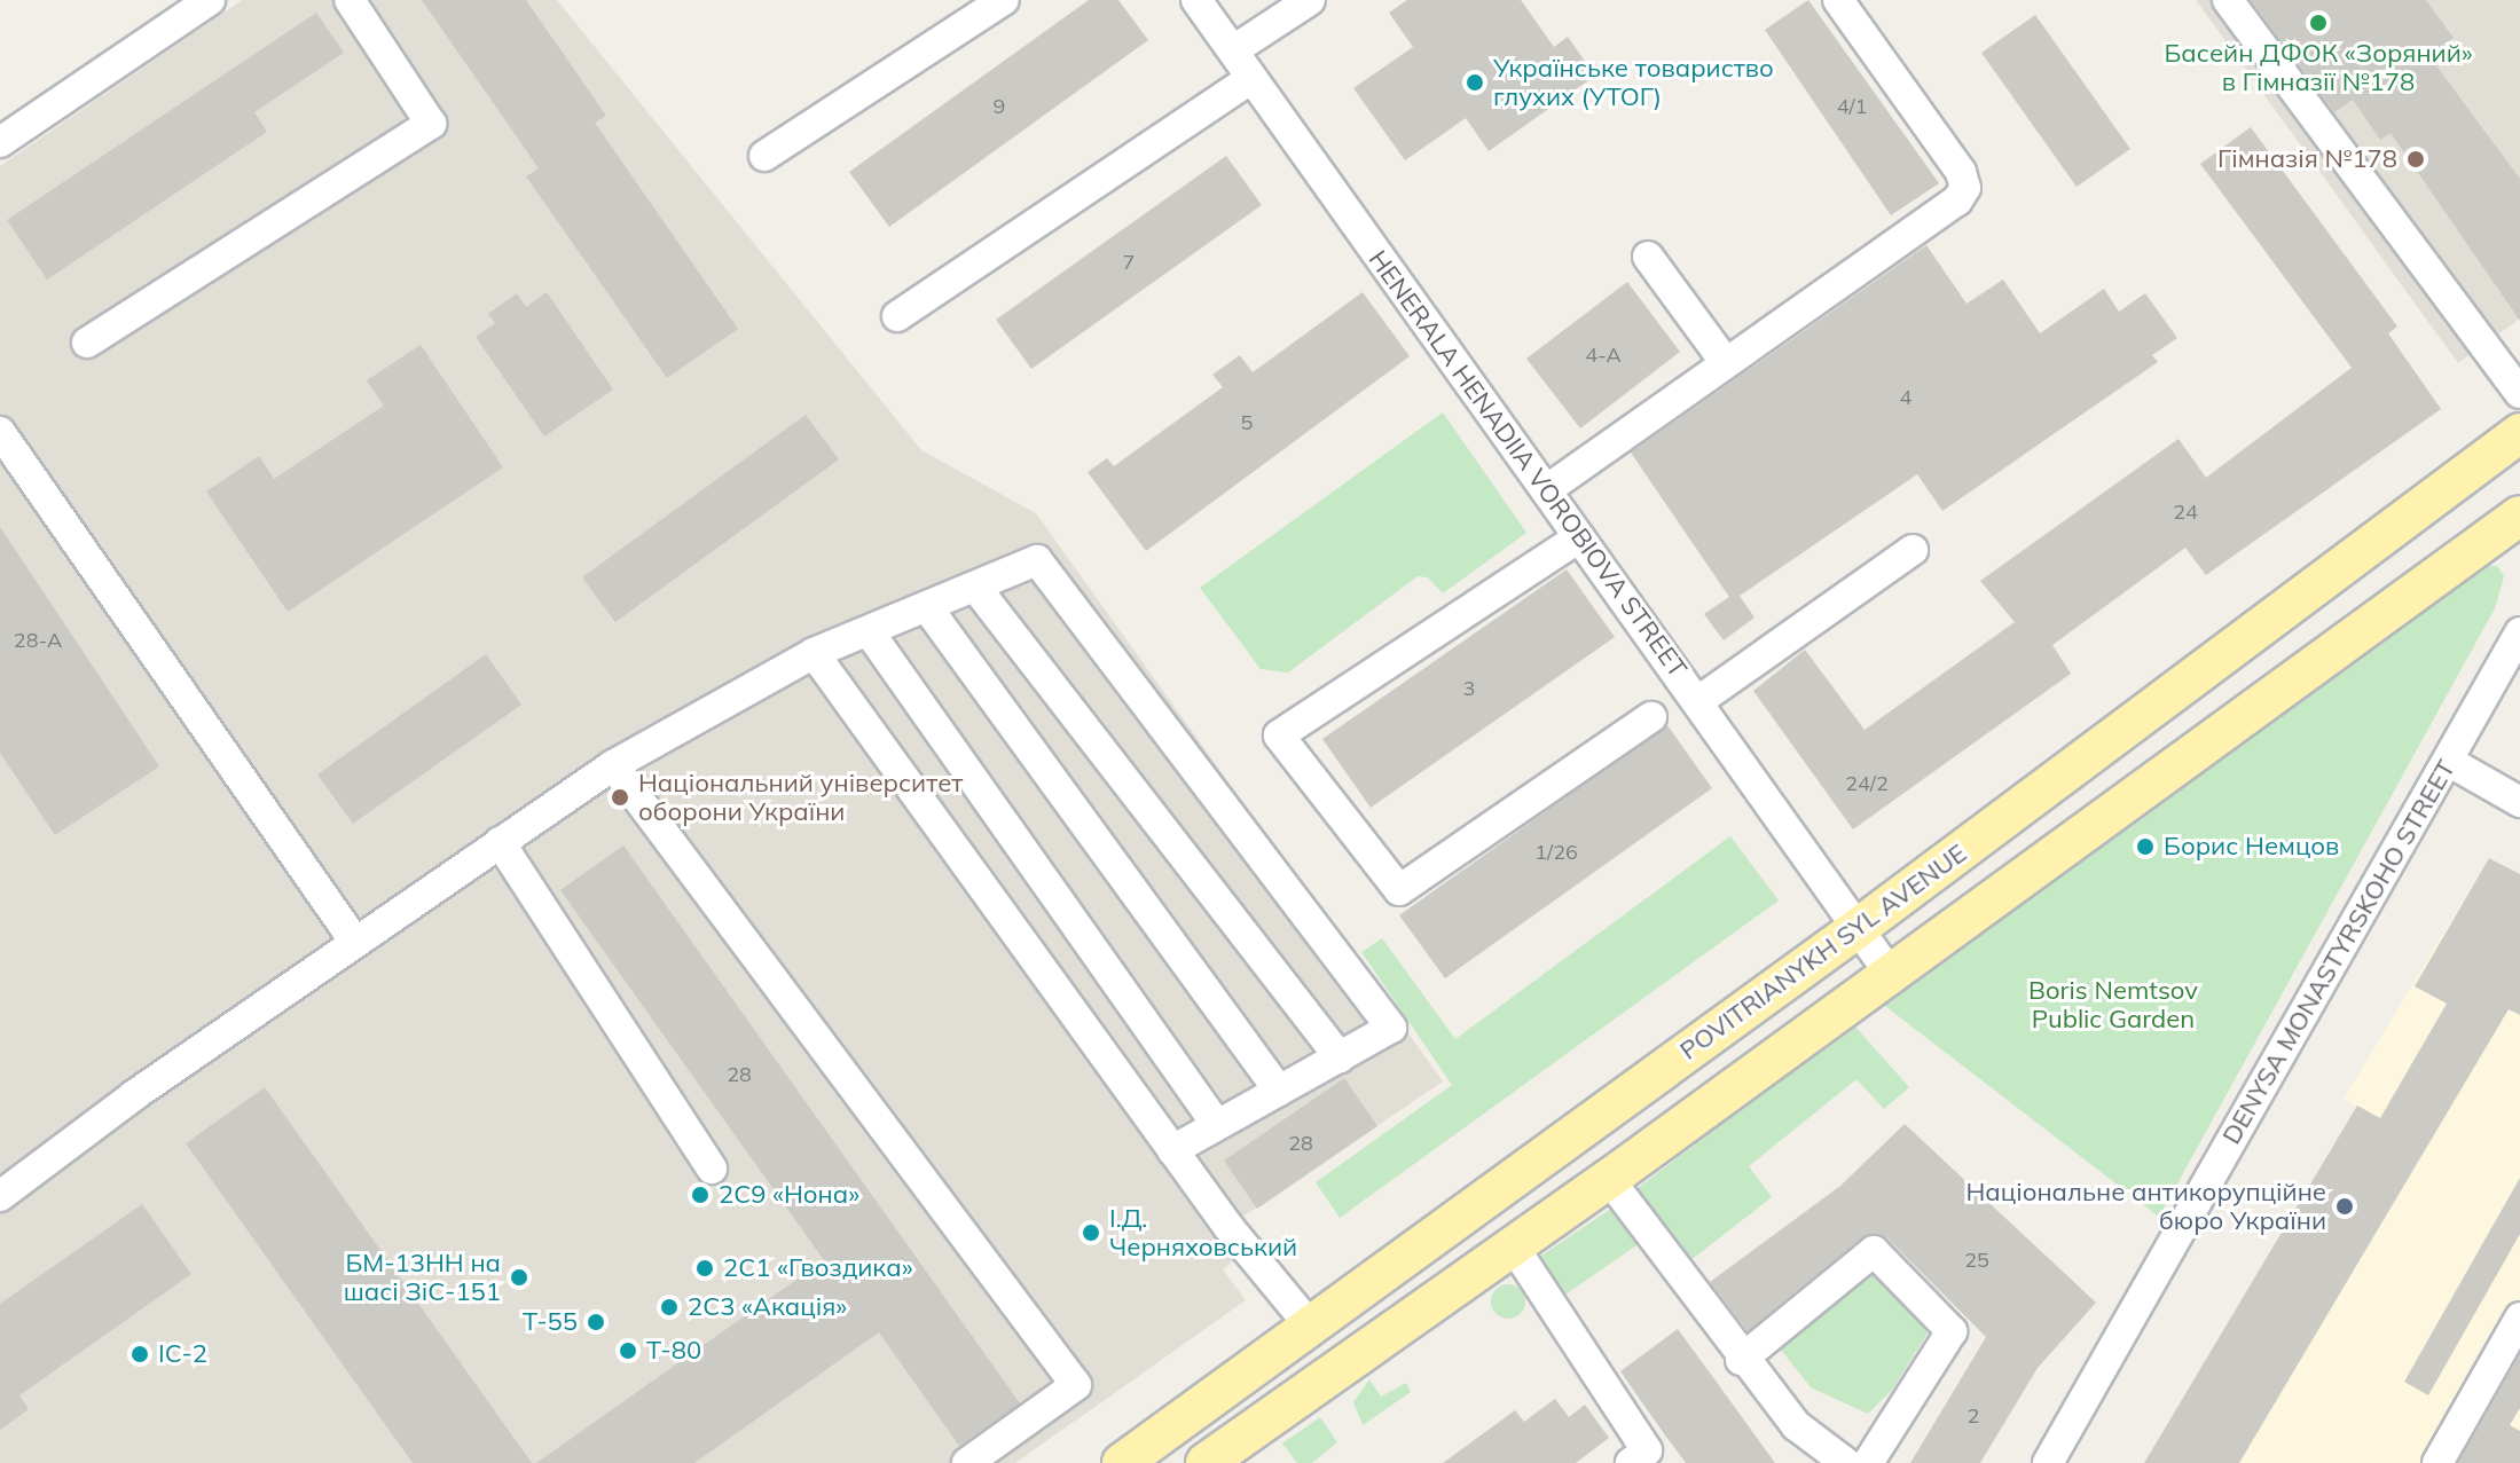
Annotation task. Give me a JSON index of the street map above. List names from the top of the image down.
{
  "streets": {
    "main road": ["POVITRIANYKH SYL AVENUE"],
    "street": ["HENERALA HENADIIA VOROBIOVA STREET", "DENYSA MONASTYRSKOHO STREET"]
  },
  "crossings": [
    ["HENERALA HENADIIA VOROBIOVA STREET", "POVITRIANYKH SYL AVENUE"]
  ],
  "parks": ["Boris Nemtsov Public Garden"],
  "places": [
    "Басейн ДФОК «Зоряний» в Гімназії №178",
    "Українське товариство глухих (УТОГ)",
    "Гімназія №178",
    "Національний університет оборони України",
    "Борис Немцов",
    "2С9 «Нона»",
    "Національне антикорупційне бюро України",
    "І.Д. Черняховський",
    "2С1 «Гвоздика»",
    "БМ-13НН на шасі ЗіС-151",
    "2С3 «Акація»",
    "Т-55",
    "Т-80",
    "ІС-2"
  ],
  "house_numbers": [
    "9",
    "4/1",
    "7",
    "4-А",
    "4",
    "5",
    "24",
    "28-А",
    "3",
    "24/2",
    "1/26",
    "28",
    "28",
    "25",
    "2"
  ]
}
